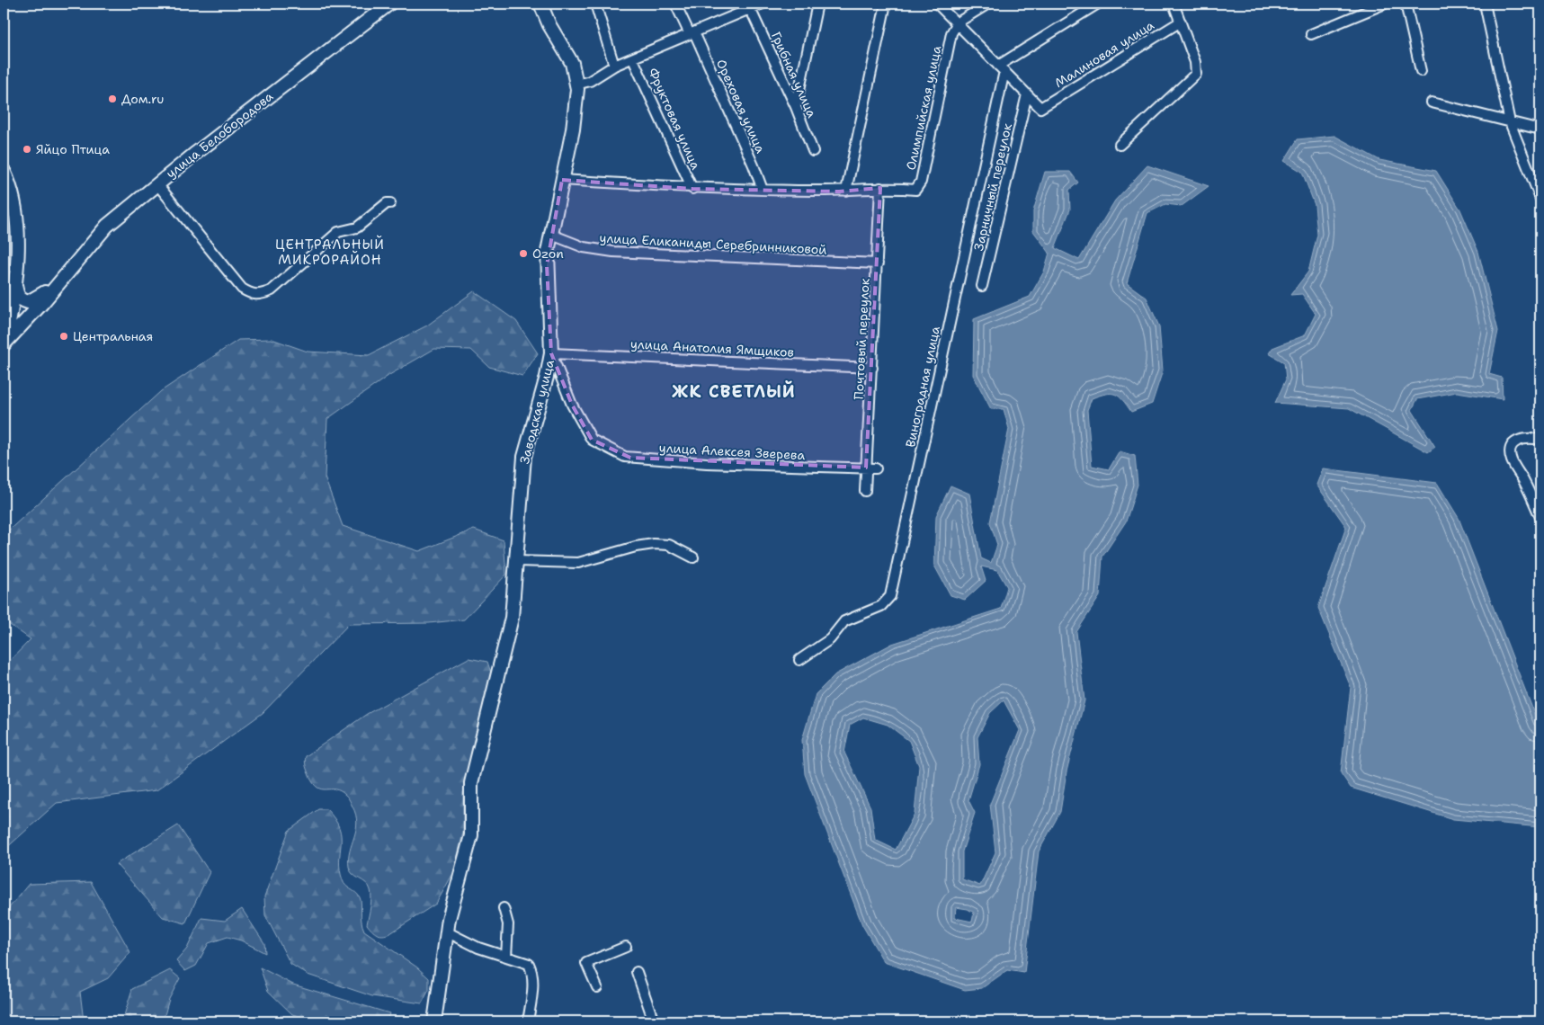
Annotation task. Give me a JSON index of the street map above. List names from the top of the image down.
{
  "streets": {
    "street": [
      "Малиновая улица",
      "Грибная улица",
      "Ореховая улица",
      "Олимпийская улица",
      "Фруктовая улица",
      "улица Белобородова",
      "Зарничный переулок",
      "улица Еликаниды Серебринниковой",
      "Почтовый переулок",
      "улица Анатолия Ямщиков",
      "Виноградная улица",
      "Заводская улица",
      "улица Алексея Зверева"
    ]
  },
  "crossings": [
    ["Малиновая улица", "Зарничный переулок"],
    ["Олимпийская улица", "Почтовый переулок"],
    ["улица Еликаниды Серебринниковой", "Почтовый переулок"],
    ["улица Еликаниды Серебринниковой", "Заводская улица"],
    ["Почтовый переулок", "улица Анатолия Ямщиков"],
    ["Почтовый переулок", "улица Алексея Зверева"],
    ["улица Анатолия Ямщиков", "Заводская улица"],
    ["улица Анатолия Ямщиков", "улица Алексея Зверева"],
    ["Заводская улица", "улица Алексея Зверева"]
  ],
  "districts": ["ЦЕНТРАЛЬНЫЙ МИКРОРАЙОН", "ЖК СВЕТЛЫЙ"],
  "places": [
    "Дом.ru",
    "Яйцо Птица",
    "Ozon",
    "Центральная"
  ]
}
